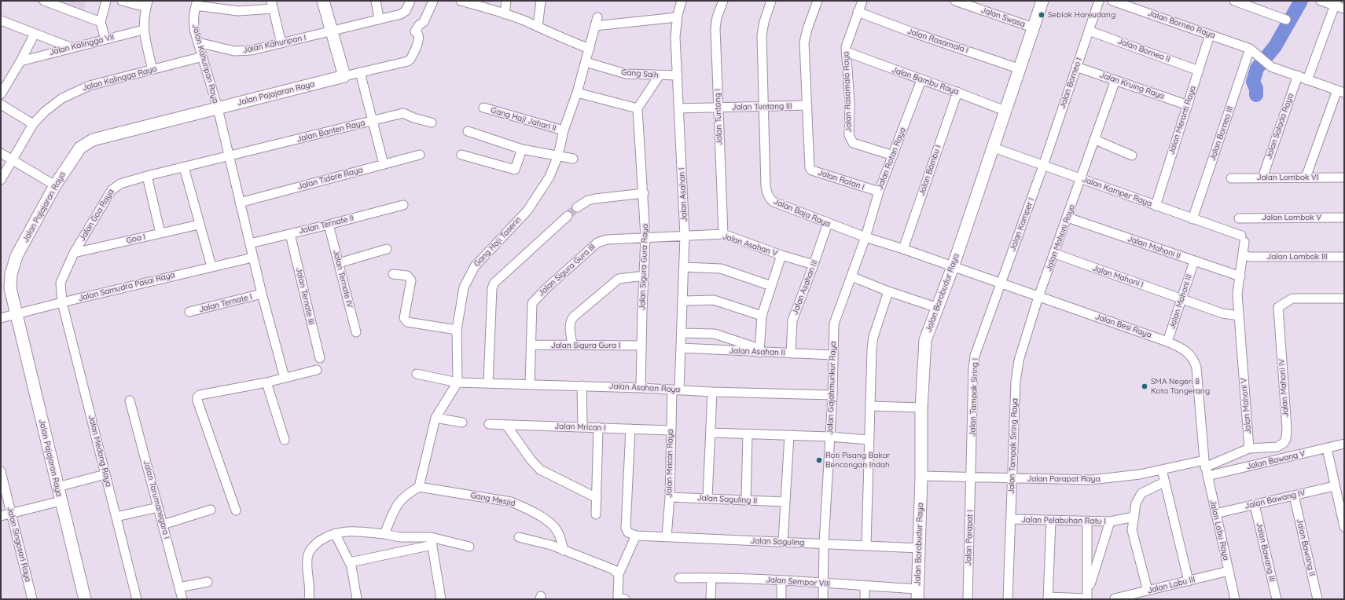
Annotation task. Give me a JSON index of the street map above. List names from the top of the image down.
{
  "streets": {
    "street": [
      "Jalan Swasa",
      "Jalan Borneo Raya",
      "Jalan Rasamala I",
      "Jalan Kahuripan I",
      "Jalan Kalingga VII",
      "Jalan Borneo II",
      "Jalan Kahuripan Raya",
      "Gang Saih",
      "Jalan Kalingga Raya",
      "Jalan Bambu Raya",
      "Jalan Borneo I",
      "Jalan Kruing Raya",
      "Jalan Rasamala Raya",
      "Jalan Pajajaran Raya",
      "Jalan Tuntang III",
      "Jalan Tuntang I",
      "Gang Haji Jahari II",
      "Jalan Meranti Raya",
      "Jalan Salada Raya",
      "Jalan Banten Raya",
      "Jalan Borneo III",
      "Jalan Rotan Raya",
      "Jalan Bambu I",
      "Jalan Lombok VI",
      "Jalan Tidore Raya",
      "Jalan Rotan I",
      "Jalan Kamper Raya",
      "Jalan Asahan I",
      "Jalan Baja Raya",
      "Jalan Goa Raya",
      "Jalan Lombok V",
      "Jalan Ternate II",
      "Jalan Kamper I",
      "Jalan Mahoni Raya",
      "Goa I",
      "Gang Haji Taserin",
      "Jalan Asahan V",
      "Jalan Mahoni II",
      "Jalan Lombok III",
      "Jalan Sigura Gura Raya",
      "Jalan Sigura Gura III",
      "Jalan Mahoni I",
      "Jalan Ternate IV",
      "Jalan Samudra Pasai Raya",
      "Jalan Asahan III",
      "Jalan Borobudur Raya",
      "Jalan Ternate III",
      "Jalan Mahoni III",
      "Jalan Ternate I",
      "Jalan Besi Raya",
      "Jalan Sigura Gura I",
      "Jalan Asahan II",
      "Jalan Asahan Raya",
      "Jalan Gajahmunkur Raya",
      "Jalan Mahoni IV",
      "Jalan Tampak Siring I",
      "Jalan Mahoni V",
      "Jalan Mrican I",
      "Jalan Tampak Siring Raya",
      "Jalan Medang Raya",
      "Jalan Bawang V",
      "Jalan Mrican Raya",
      "Jalan Parapat Raya",
      "Jalan Tarumanegara I",
      "Gang Mesjid",
      "Jalan Saguling II",
      "Jalan Bawang IV",
      "Jalan Pelabuhan Ratu I",
      "Jalan Labu Raya",
      "Jalan Parapat I",
      "Jalan Saguling",
      "Jalan Singosari Raya",
      "Jalan Bawang II",
      "Jalan Bawang III",
      "Jalan Sempor VIII",
      "Jalan Labu III"
    ]
  },
  "crossings": [
    ["Jalan Swasa", "Jalan Borobudur Raya"],
    ["Jalan Borneo Raya", "Jalan Meranti Raya"],
    ["Jalan Borneo Raya", "Jalan Borneo III"],
    ["Jalan Rasamala I", "Jalan Rasamala Raya"],
    ["Jalan Rasamala I", "Jalan Borobudur Raya"],
    ["Jalan Kahuripan I", "Jalan Kahuripan Raya"],
    ["Jalan Borneo II", "Jalan Borneo I"],
    ["Jalan Borneo II", "Jalan Meranti Raya"],
    ["Jalan Kahuripan Raya", "Jalan Kalingga Raya"],
    ["Jalan Kahuripan Raya", "Jalan Pajajaran Raya"],
    ["Jalan Kahuripan Raya", "Jalan Banten Raya"],
    ["Jalan Kahuripan Raya", "Jalan Tidore Raya"],
    ["Jalan Kahuripan Raya", "Jalan Goa Raya"],
    ["Jalan Kahuripan Raya", "Jalan Ternate II"],
    ["Jalan Kahuripan Raya", "Jalan Samudra Pasai Raya"],
    ["Jalan Kahuripan Raya", "Jalan Ternate I"],
    ["Gang Saih", "Jalan Asahan I"],
    ["Gang Saih", "Gang Haji Taserin"],
    ["Jalan Bambu Raya", "Jalan Rasamala Raya"],
    ["Jalan Bambu Raya", "Jalan Rotan Raya"],
    ["Jalan Bambu Raya", "Jalan Bambu I"],
    ["Jalan Bambu Raya", "Jalan Borobudur Raya"],
    ["Jalan Borneo I", "Jalan Kruing Raya"],
    ["Jalan Borneo I", "Jalan Kamper Raya"],
    ["Jalan Borneo I", "Jalan Kamper I"],
    ["Jalan Kruing Raya", "Jalan Meranti Raya"],
    ["Jalan Kruing Raya", "Jalan Mahoni Raya"],
    ["Jalan Rasamala Raya", "Jalan Rotan Raya"],
    ["Jalan Pajajaran Raya", "Jalan Samudra Pasai Raya"],
    ["Jalan Tuntang III", "Jalan Tuntang I"],
    ["Jalan Tuntang III", "Jalan Rotan I"],
    ["Jalan Tuntang III", "Jalan Asahan I"],
    ["Jalan Tuntang III", "Jalan Baja Raya"],
    ["Jalan Tuntang I", "Jalan Asahan V"],
    ["Gang Haji Jahari II", "Gang Haji Taserin"],
    ["Jalan Meranti Raya", "Jalan Kamper Raya"],
    ["Jalan Salada Raya", "Jalan Lombok VI"],
    ["Jalan Banten Raya", "Jalan Goa Raya"],
    ["Jalan Borneo III", "Jalan Kamper Raya"],
    ["Jalan Rotan Raya", "Jalan Rotan I"],
    ["Jalan Rotan Raya", "Jalan Baja Raya"],
    ["Jalan Rotan Raya", "Jalan Gajahmunkur Raya"],
    ["Jalan Bambu I", "Jalan Baja Raya"],
    ["Jalan Kamper Raya", "Jalan Kamper I"],
    ["Jalan Kamper Raya", "Jalan Mahoni Raya"],
    ["Jalan Kamper Raya", "Jalan Borobudur Raya"],
    ["Jalan Kamper Raya", "Jalan Mahoni V"],
    ["Jalan Asahan I", "Gang Haji Taserin"],
    ["Jalan Asahan I", "Jalan Asahan V"],
    ["Jalan Asahan I", "Jalan Sigura Gura III"],
    ["Jalan Asahan I", "Jalan Asahan II"],
    ["Jalan Asahan I", "Jalan Asahan Raya"],
    ["Jalan Asahan I", "Jalan Mrican Raya"],
    ["Jalan Baja Raya", "Jalan Asahan III"],
    ["Jalan Baja Raya", "Jalan Borobudur Raya"],
    ["Jalan Baja Raya", "Jalan Besi Raya"],
    ["Jalan Baja Raya", "Jalan Gajahmunkur Raya"],
    ["Jalan Goa Raya", "Goa I"],
    ["Jalan Goa Raya", "Jalan Samudra Pasai Raya"],
    ["Jalan Goa Raya", "Jalan Medang Raya"],
    ["Jalan Ternate II", "Jalan Ternate IV"],
    ["Jalan Ternate II", "Jalan Ternate III"],
    ["Jalan Kamper I", "Jalan Besi Raya"],
    ["Jalan Kamper I", "Jalan Tampak Siring I"],
    ["Jalan Mahoni Raya", "Jalan Mahoni II"],
    ["Jalan Mahoni Raya", "Jalan Mahoni I"],
    ["Jalan Mahoni Raya", "Jalan Besi Raya"],
    ["Jalan Mahoni Raya", "Jalan Tampak Siring Raya"],
    ["Gang Haji Taserin", "Jalan Asahan Raya"],
    ["Jalan Asahan V", "Jalan Sigura Gura III"],
    ["Jalan Asahan V", "Jalan Asahan III"],
    ["Jalan Mahoni II", "Jalan Mahoni III"],
    ["Jalan Mahoni II", "Jalan Mahoni V"],
    ["Jalan Lombok III", "Jalan Mahoni V"],
    ["Jalan Sigura Gura Raya", "Jalan Sigura Gura III"],
    ["Jalan Sigura Gura Raya", "Jalan Sigura Gura I"],
    ["Jalan Sigura Gura Raya", "Jalan Asahan Raya"],
    ["Jalan Sigura Gura III", "Jalan Sigura Gura I"],
    ["Jalan Sigura Gura III", "Jalan Asahan Raya"],
    ["Jalan Mahoni I", "Jalan Mahoni III"],
    ["Jalan Samudra Pasai Raya", "Jalan Medang Raya"],
    ["Jalan Asahan III", "Jalan Asahan II"],
    ["Jalan Borobudur Raya", "Jalan Besi Raya"],
    ["Jalan Borobudur Raya", "Jalan Parapat Raya"],
    ["Jalan Borobudur Raya", "Jalan Saguling"],
    ["Jalan Borobudur Raya", "Jalan Sempor VIII"],
    ["Jalan Mahoni III", "Jalan Besi Raya"],
    ["Jalan Besi Raya", "Jalan Tampak Siring I"],
    ["Jalan Besi Raya", "Jalan Tampak Siring Raya"],
    ["Jalan Besi Raya", "Jalan Bawang V"],
    ["Jalan Besi Raya", "Jalan Parapat Raya"],
    ["Jalan Besi Raya", "Jalan Labu Raya"],
    ["Jalan Asahan II", "Jalan Gajahmunkur Raya"],
    ["Jalan Asahan Raya", "Jalan Gajahmunkur Raya"],
    ["Jalan Asahan Raya", "Jalan Mrican Raya"],
    ["Jalan Gajahmunkur Raya", "Jalan Saguling"],
    ["Jalan Gajahmunkur Raya", "Jalan Sempor VIII"],
    ["Jalan Mahoni IV", "Jalan Mahoni V"],
    ["Jalan Tampak Siring I", "Jalan Parapat Raya"],
    ["Jalan Tampak Siring I", "Jalan Parapat I"],
    ["Jalan Mrican I", "Jalan Mrican Raya"],
    ["Jalan Tampak Siring Raya", "Jalan Parapat Raya"],
    ["Jalan Tampak Siring Raya", "Jalan Pelabuhan Ratu I"],
    ["Jalan Bawang V", "Jalan Parapat Raya"],
    ["Jalan Bawang V", "Jalan Labu Raya"],
    ["Jalan Mrican Raya", "Jalan Saguling II"],
    ["Jalan Mrican Raya", "Jalan Saguling"],
    ["Jalan Parapat Raya", "Jalan Labu Raya"],
    ["Jalan Parapat Raya", "Jalan Parapat I"],
    ["Jalan Bawang IV", "Jalan Labu Raya"],
    ["Jalan Bawang IV", "Jalan Bawang II"],
    ["Jalan Bawang IV", "Jalan Bawang III"],
    ["Jalan Labu Raya", "Jalan Labu III"]
  ],
  "places": ["Seblak Hareudang", "SMA Negeri 8 Kota Tangerang", "Roti Pisang Bakar Bencongan Indah"]
}
